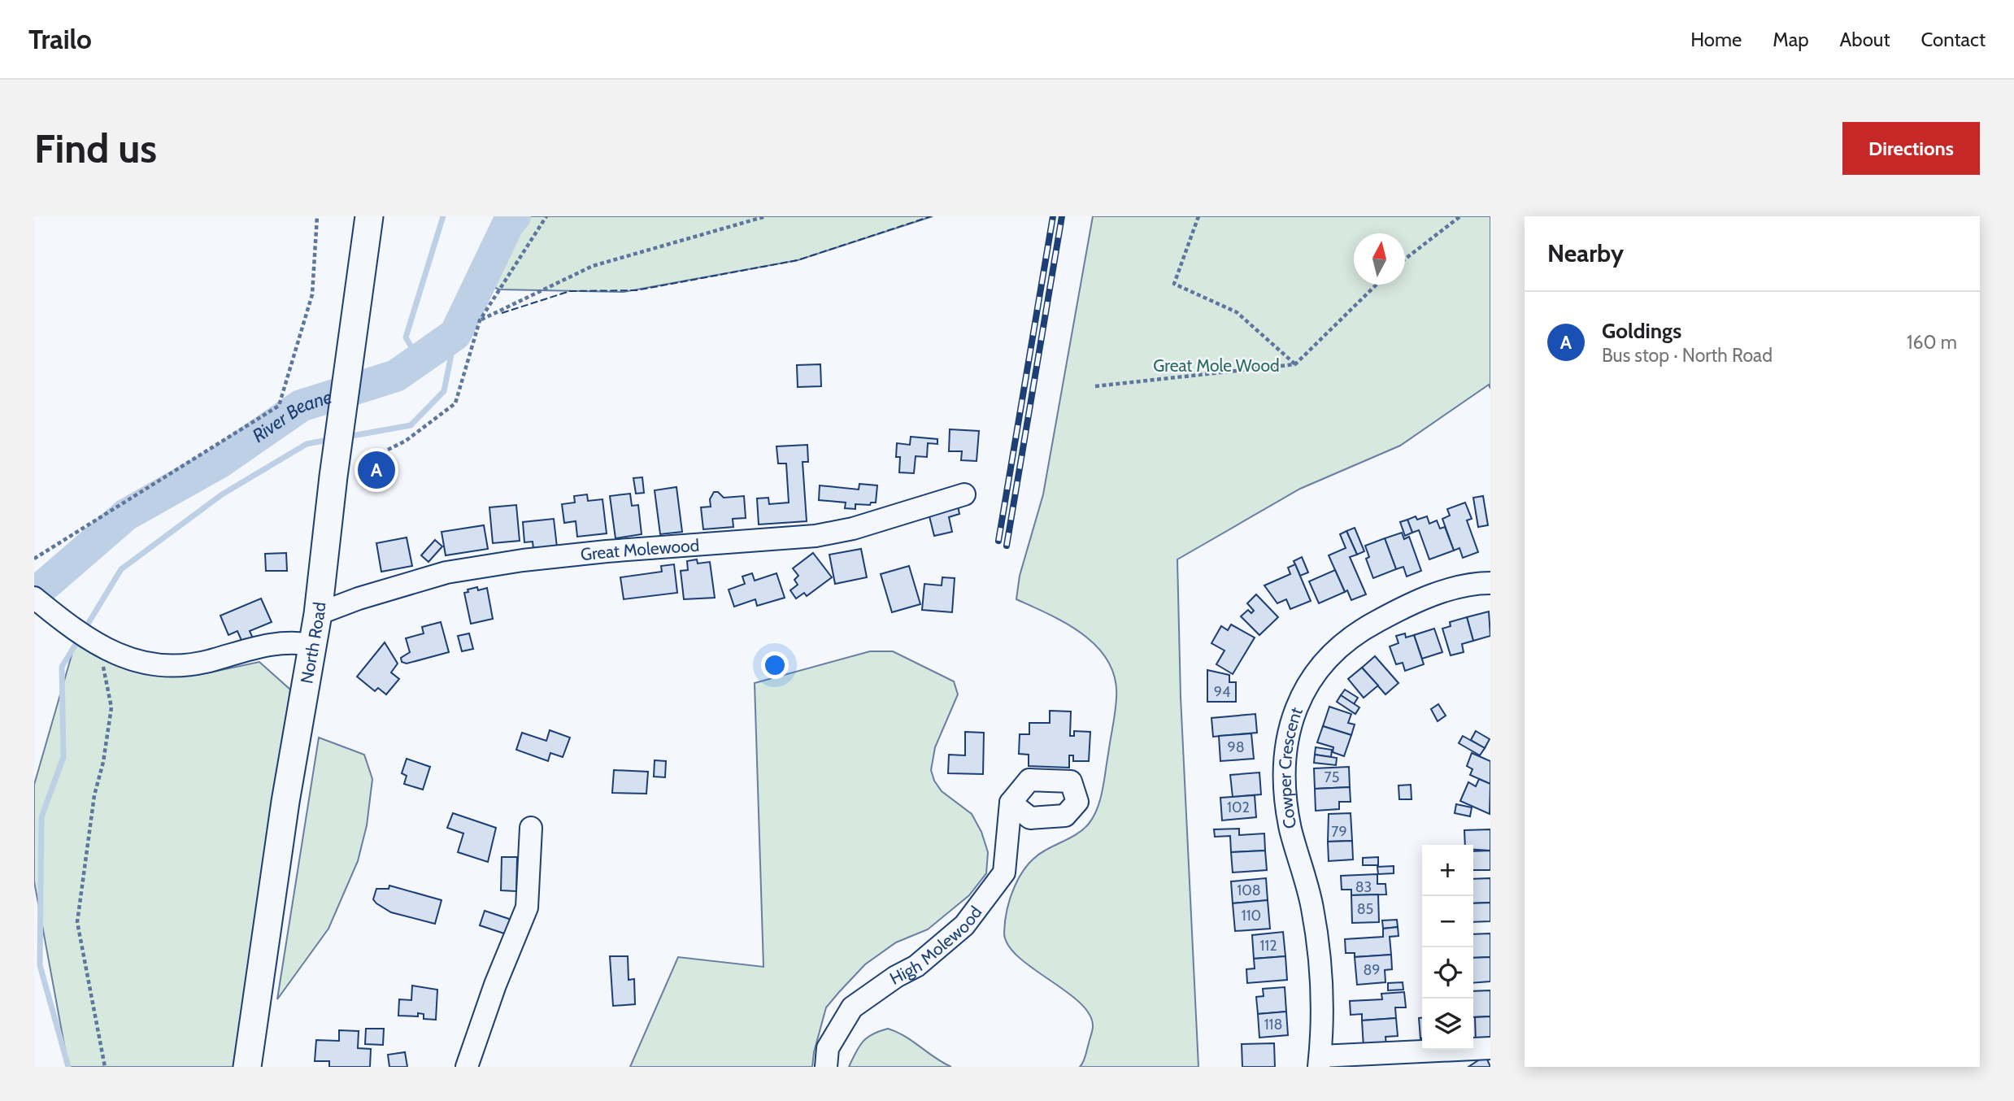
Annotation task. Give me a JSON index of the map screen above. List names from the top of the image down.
{
  "streets": {
    "main road": ["North Road"],
    "street": ["Great Molewood", "Cowper Crescent", "High Molewood"]
  },
  "crossings": [
    ["Great Molewood", "North Road"]
  ],
  "water": ["River Beane"],
  "parks": ["Great Mole Wood"],
  "house_numbers": [
    "94",
    "98",
    "75",
    "102",
    "79",
    "83",
    "108",
    "85",
    "110",
    "112",
    "89",
    "118"
  ],
  "north": "top",
  "page": {
    "header": "Trailo",
    "nav": [
      "Home",
      "Map",
      "About",
      "Contact"
    ],
    "buttons": "Directions",
    "title": "Find us",
    "heading": "Nearby",
    "list": [
      {
        "mark": "A",
        "name": "Goldings",
        "note": "Bus stop · North Road",
        "value": "160 m"
      }
    ],
    "pins": "A",
    "map_buttons": ["+", "−"]
  }
}
